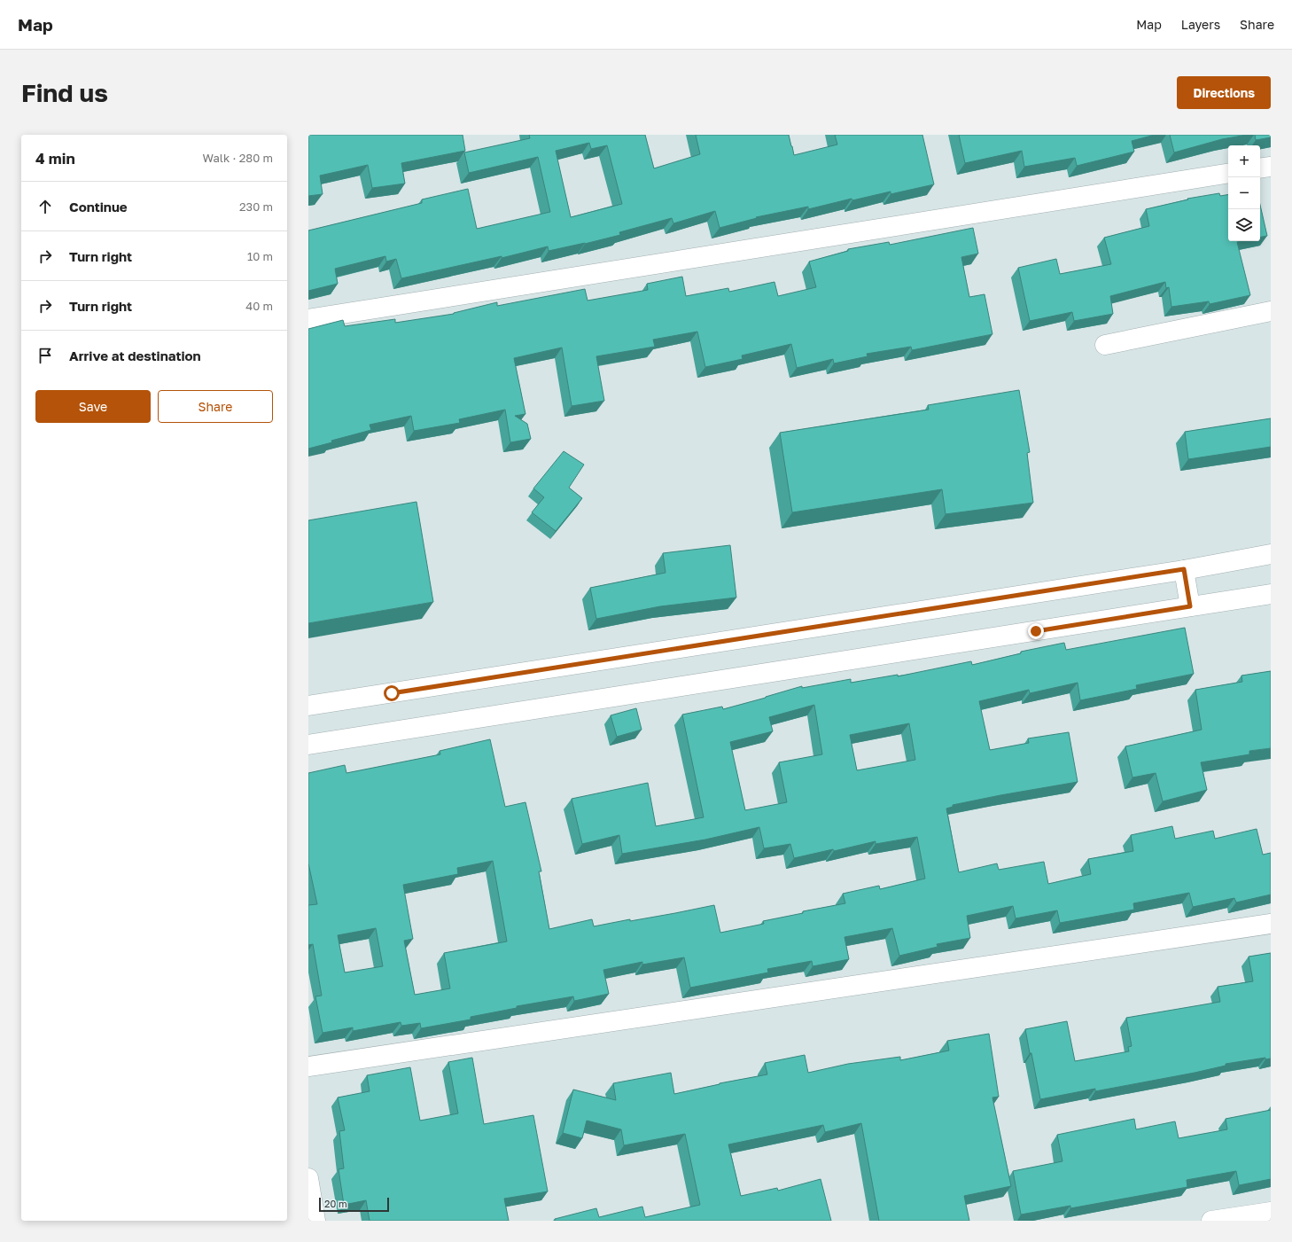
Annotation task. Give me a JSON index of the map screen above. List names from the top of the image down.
{
  "scale_bar": "20 m",
  "page": {
    "header": "Map",
    "nav": ["Map", "Layers", "Share"],
    "buttons": [
      "Directions",
      ["Save", "Share"]
    ],
    "title": "Find us",
    "heading": ["4 min", "Walk · 280 m"],
    "map_buttons": ["+", "−"],
    "list": [
      ["Continue", "230 m"],
      ["Turn right", "10 m"],
      ["Turn right", "40 m"],
      "Arrive at destination"
    ],
    "scale": "20 m"
  }
}
